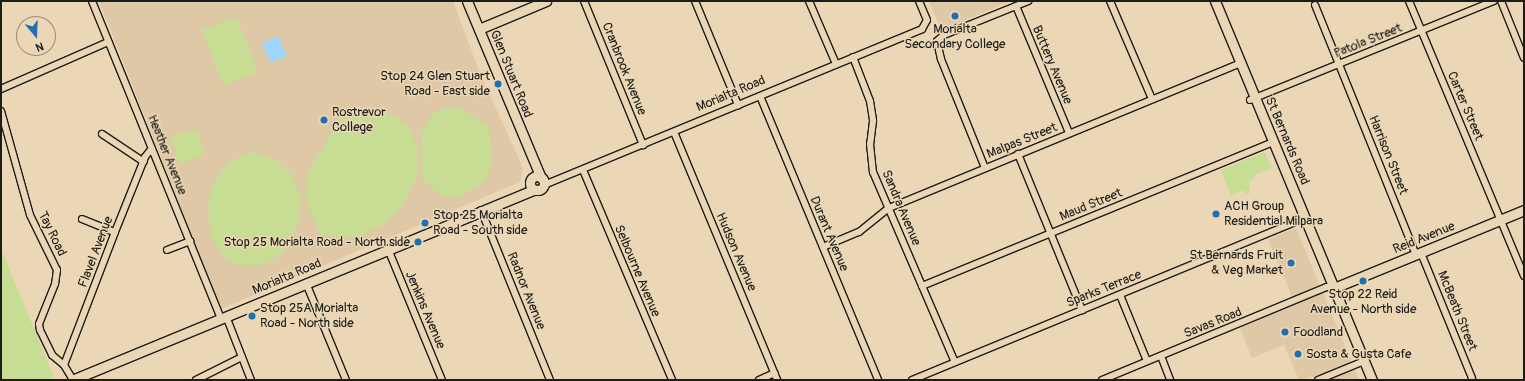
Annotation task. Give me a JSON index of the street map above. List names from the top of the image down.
{
  "streets": {
    "main road": [
      "Glen Stuart Road",
      "Morialta Road",
      "St Bernards Road",
      "Reid Avenue"
    ],
    "street": [
      "Patola Street",
      "Buttery Avenue",
      "Cranbrook Avenue",
      "Carter Street",
      "Malpas Street",
      "Heather Avenue",
      "Harrison Street",
      "Maud Street",
      "Sandra Avenue",
      "Tay Road",
      "Durant Avenue",
      "Flavel Avenue",
      "Hudson Avenue",
      "Selbourne Avenue",
      "Sparks Terrace",
      "Radnor Avenue",
      "Jenkins Avenue",
      "McBeath Street",
      "Savas Road"
    ]
  },
  "crossings": [
    ["Patola Street", "Carter Street"],
    ["Patola Street", "St Bernards Road"],
    ["Patola Street", "Harrison Street"],
    ["Buttery Avenue", "Malpas Street"],
    ["Cranbrook Avenue", "Morialta Road"],
    ["Glen Stuart Road", "Morialta Road"],
    ["Morialta Road", "Heather Avenue"],
    ["Morialta Road", "Sandra Avenue"],
    ["Morialta Road", "Tay Road"],
    ["Morialta Road", "Durant Avenue"],
    ["Morialta Road", "Hudson Avenue"],
    ["Morialta Road", "Selbourne Avenue"],
    ["Morialta Road", "Radnor Avenue"],
    ["Morialta Road", "Jenkins Avenue"],
    ["Carter Street", "Reid Avenue"],
    ["Malpas Street", "St Bernards Road"],
    ["Malpas Street", "Sandra Avenue"],
    ["Malpas Street", "Durant Avenue"],
    ["St Bernards Road", "Maud Street"],
    ["St Bernards Road", "Reid Avenue"],
    ["St Bernards Road", "Sparks Terrace"],
    ["St Bernards Road", "Savas Road"],
    ["Heather Avenue", "Flavel Avenue"],
    ["Harrison Street", "Reid Avenue"],
    ["Harrison Street", "McBeath Street"],
    ["Maud Street", "Sandra Avenue"],
    ["Sandra Avenue", "Sparks Terrace"],
    ["Tay Road", "Flavel Avenue"],
    ["Reid Avenue", "McBeath Street"],
    ["Reid Avenue", "Savas Road"]
  ],
  "places": [
    "Morialta Secondary College",
    "Stop 24 Glen Stuart Road - East side",
    "Rostrevor College",
    "ACH Group Residential Milpara",
    "Stop 25 Morialta Road - South side",
    "Stop 25 Morialta Road - North side",
    "St Bernards Fruit & Veg Market",
    "Stop 22 Reid Avenue - North side",
    "Stop 25A Morialta Road - North side",
    "Foodland",
    "Sosta & Gusta Cafe"
  ],
  "north": "bottom"
}
